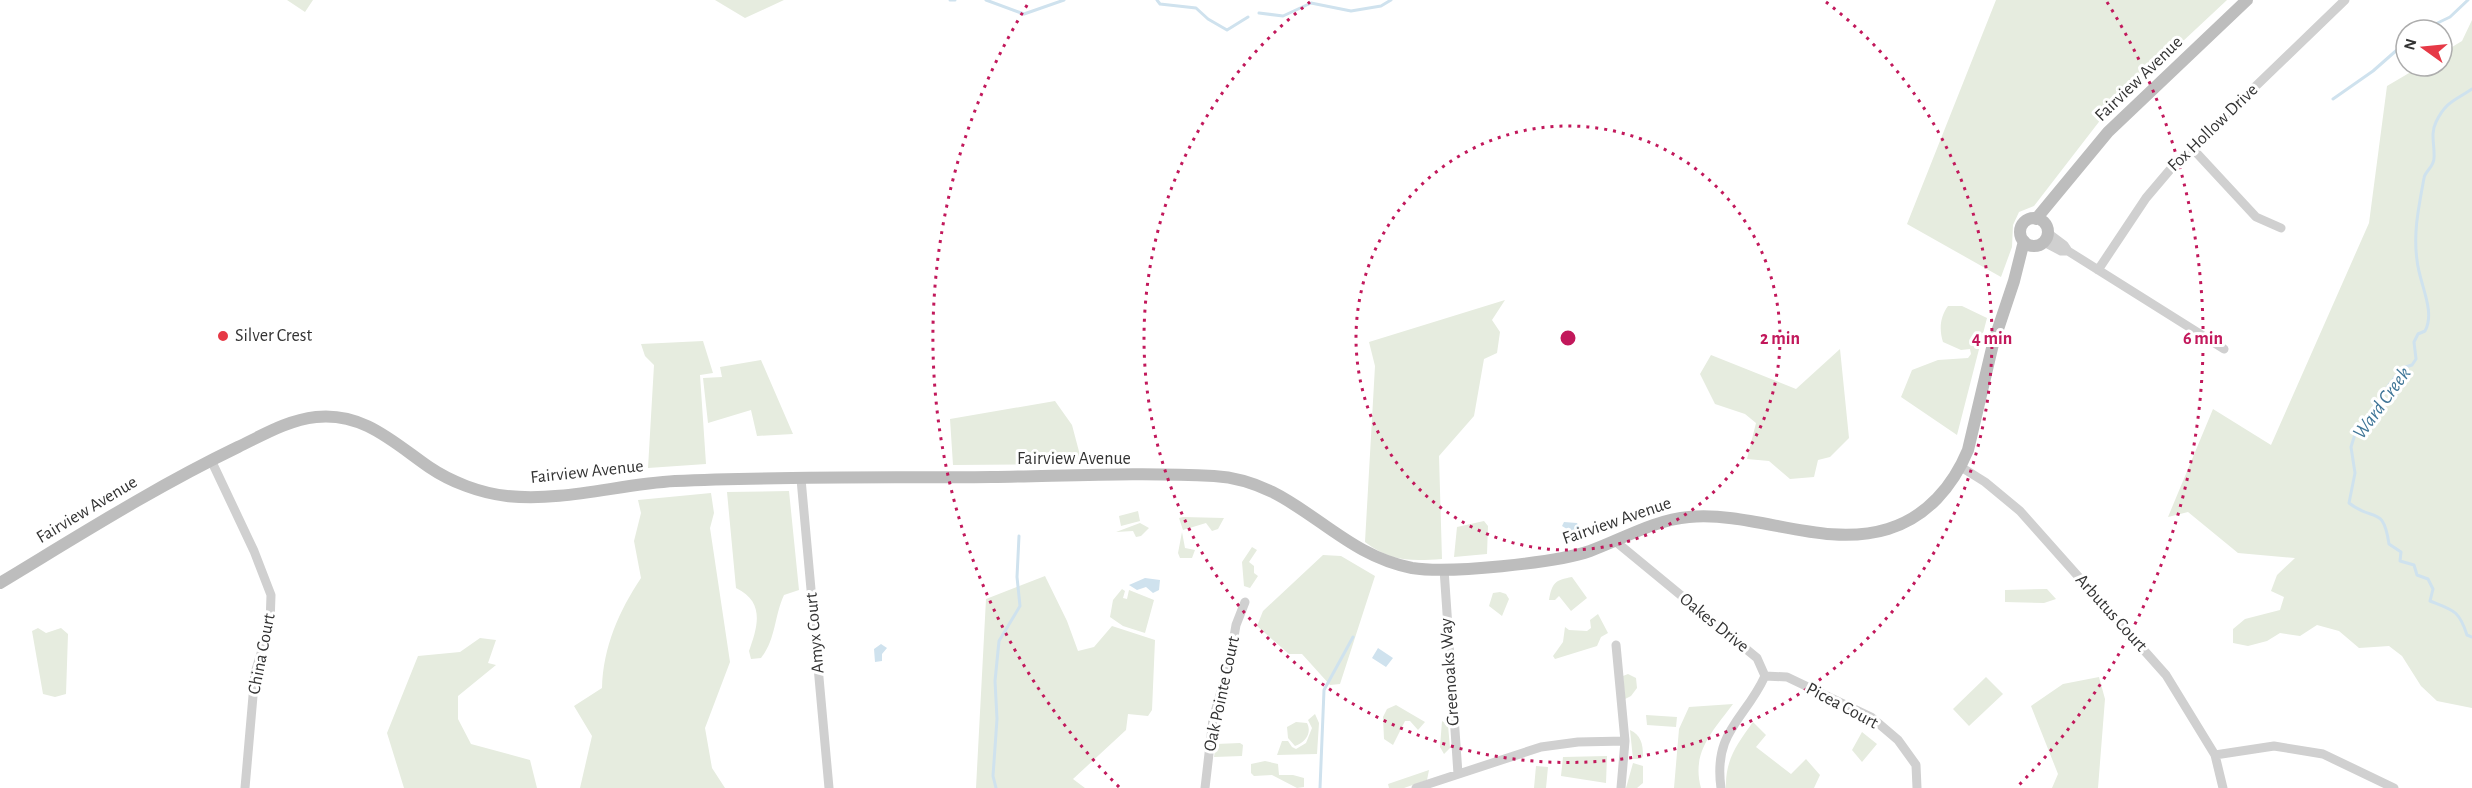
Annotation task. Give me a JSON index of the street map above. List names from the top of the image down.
{
  "streets": {
    "main road": ["Fairview Avenue"],
    "street": [
      "Fox Hollow Drive",
      "Arbutus Court",
      "Oakes Drive",
      "Amyx Court",
      "China Court",
      "Greenoaks Way",
      "Oak Pointe Court",
      "Picea Court"
    ]
  },
  "crossings": [
    ["Fairview Avenue", "Arbutus Court"],
    ["Fairview Avenue", "Oakes Drive"],
    ["Fairview Avenue", "Amyx Court"],
    ["Fairview Avenue", "China Court"],
    ["Fairview Avenue", "Greenoaks Way"],
    ["Oakes Drive", "Picea Court"]
  ],
  "water": ["Ward Creek"],
  "places": ["Silver Crest"],
  "north": "left",
  "rings": ["2 min", "4 min", "6 min"]
}
